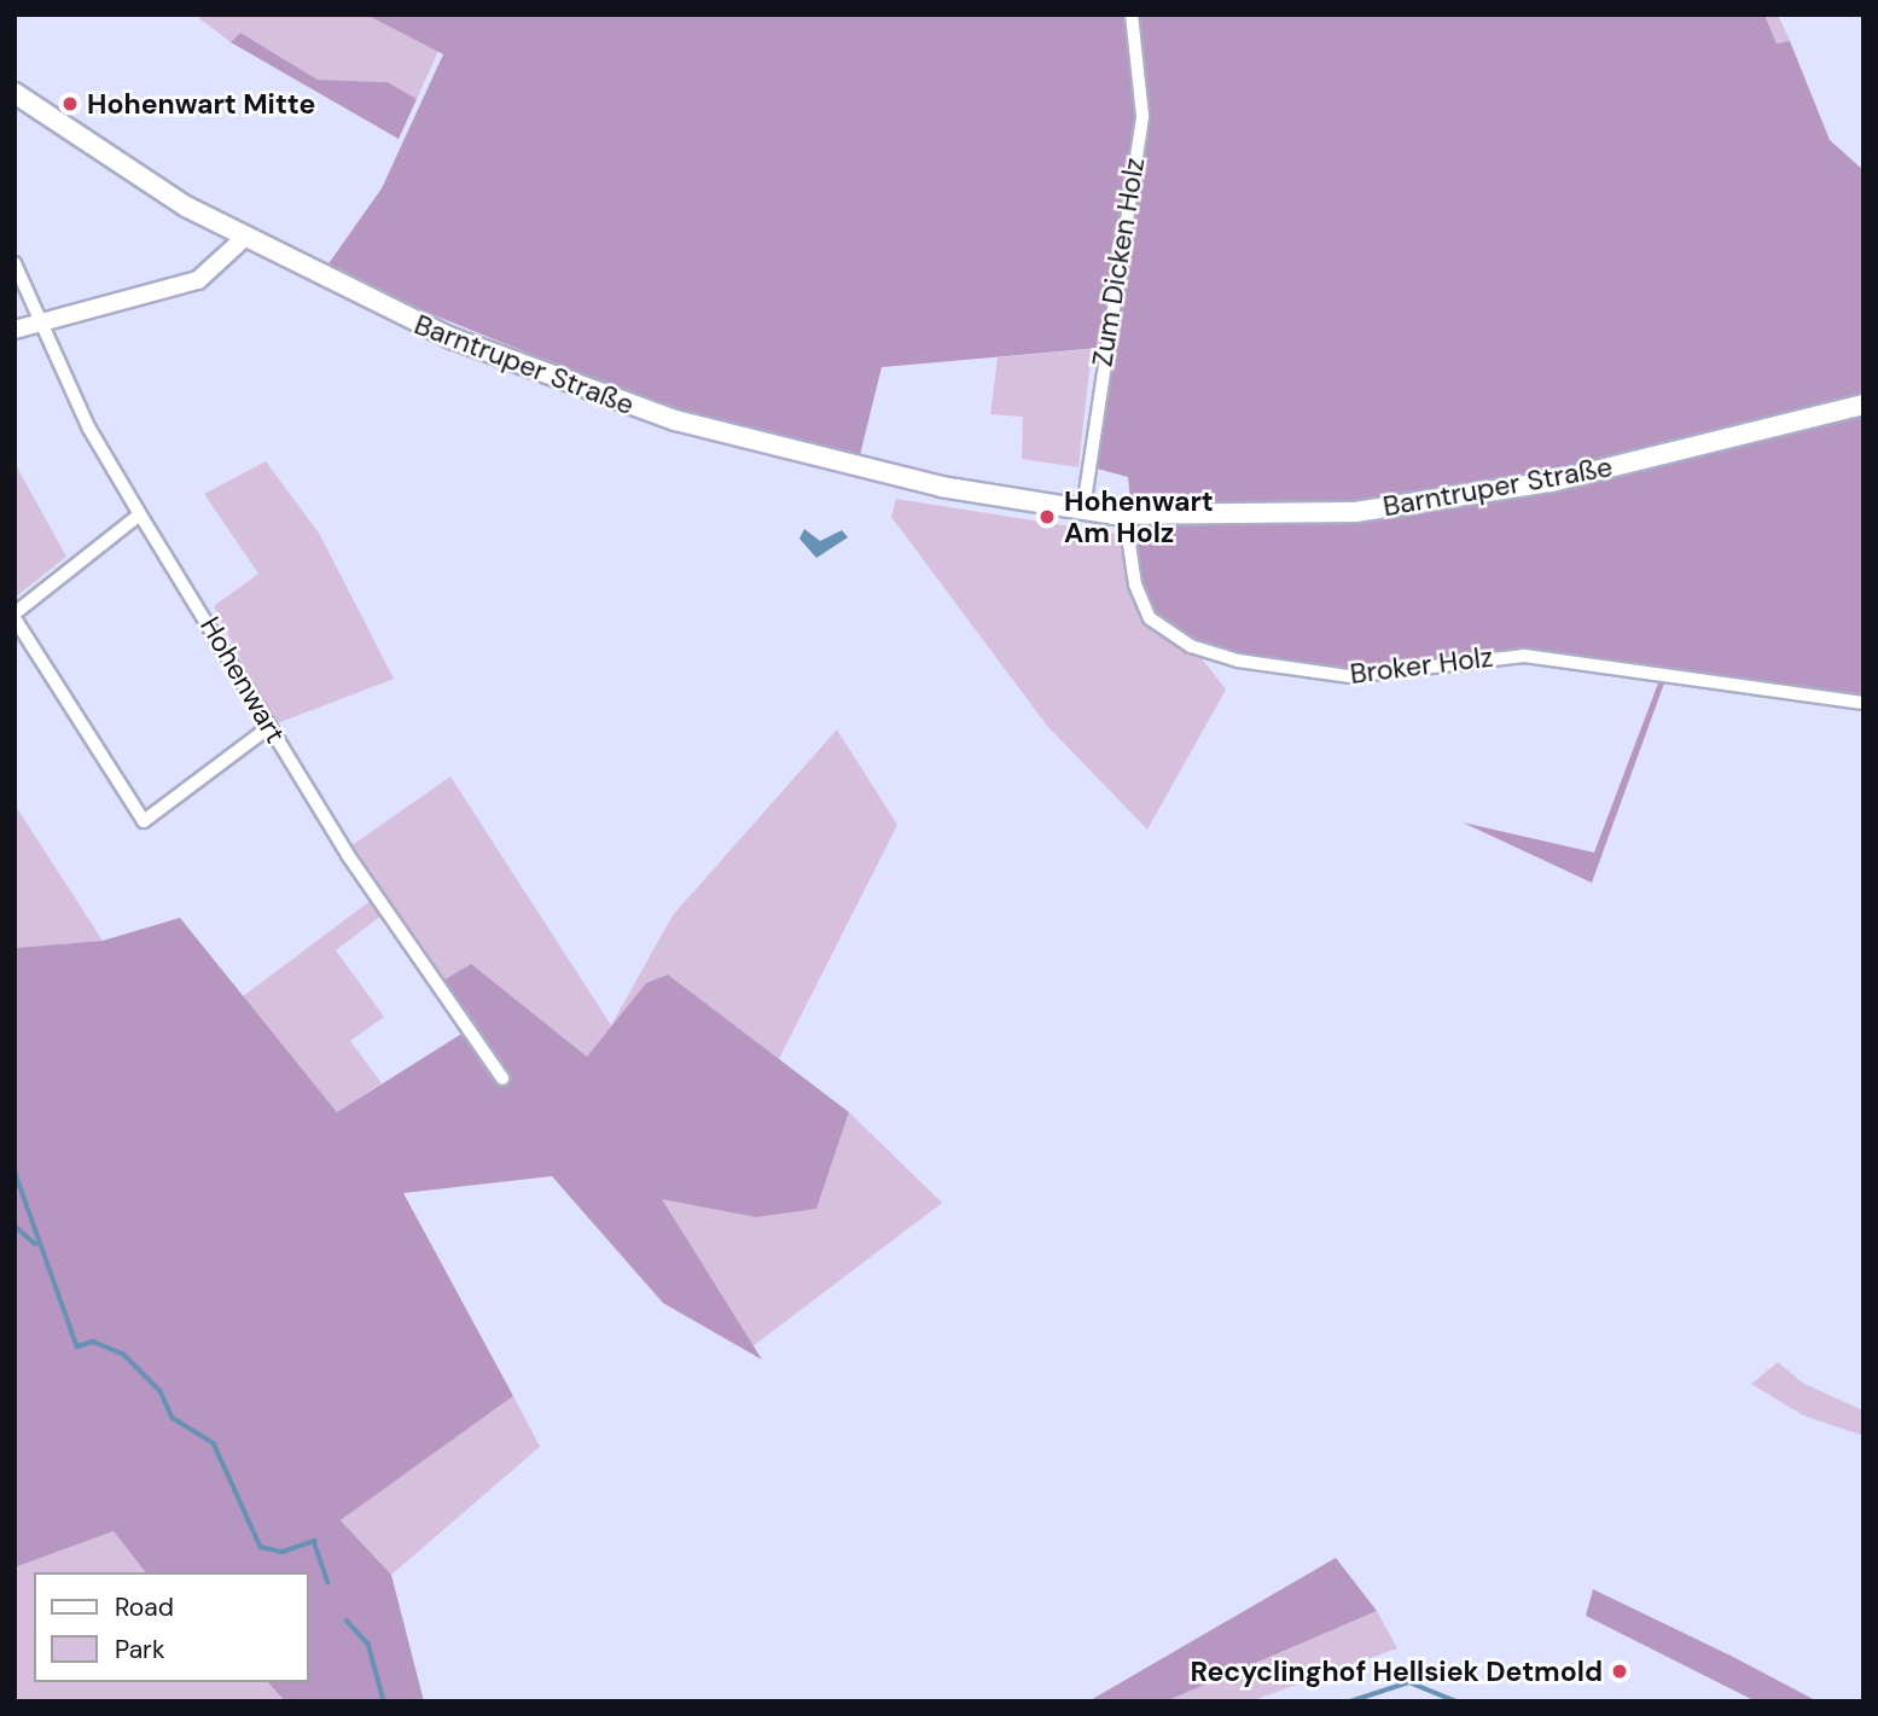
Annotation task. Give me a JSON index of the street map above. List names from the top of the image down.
{
  "streets": {
    "main road": ["Barntruper Straße"],
    "street": ["Zum Dicken Holz", "Broker Holz", "Hohenwart"]
  },
  "crossings": [
    ["Zum Dicken Holz", "Barntruper Straße"],
    ["Barntruper Straße", "Broker Holz"]
  ],
  "places": ["Hohenwart Mitte", "Hohenwart Am Holz", "Recyclinghof Hellsiek Detmold"],
  "legend": ["Road", "Park"]
}
